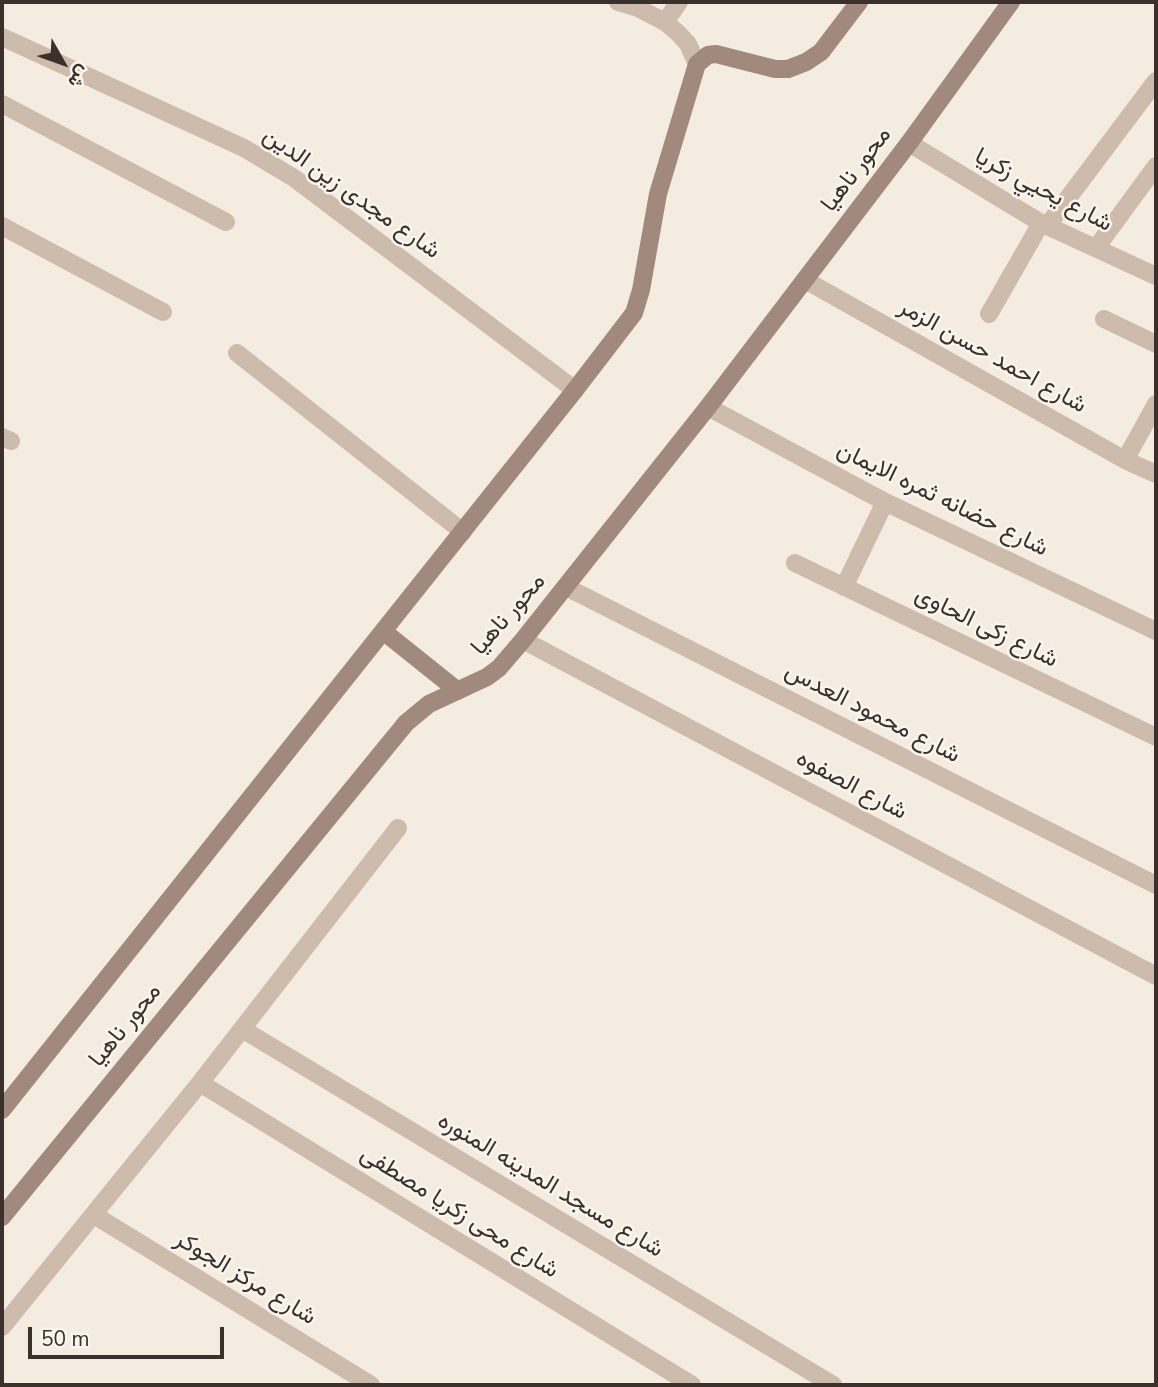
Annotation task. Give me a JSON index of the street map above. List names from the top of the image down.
{
  "streets": {
    "main road": ["محور ناهيا"],
    "street": [
      "شارع يحيي زكريا",
      "شارع مجدى زين الدين",
      "شارع احمد حسن الزمر",
      "شارع حضانه ثمره الايمان",
      "شارع زكى الحاوى",
      "شارع محمود العدس",
      "شارع الصفوه",
      "شارع مسجد المدينه المنوره",
      "شارع محى زكريا مصطفى",
      "شارع مركز الجوكر"
    ]
  },
  "crossings": [
    ["محور ناهيا", "شارع يحيي زكريا"],
    ["محور ناهيا", "شارع مجدى زين الدين"],
    ["محور ناهيا", "شارع احمد حسن الزمر"],
    ["محور ناهيا", "شارع حضانه ثمره الايمان"],
    ["محور ناهيا", "شارع محمود العدس"],
    ["محور ناهيا", "شارع الصفوه"]
  ],
  "scale_bar": "50 m",
  "north": "bottom right"
}
